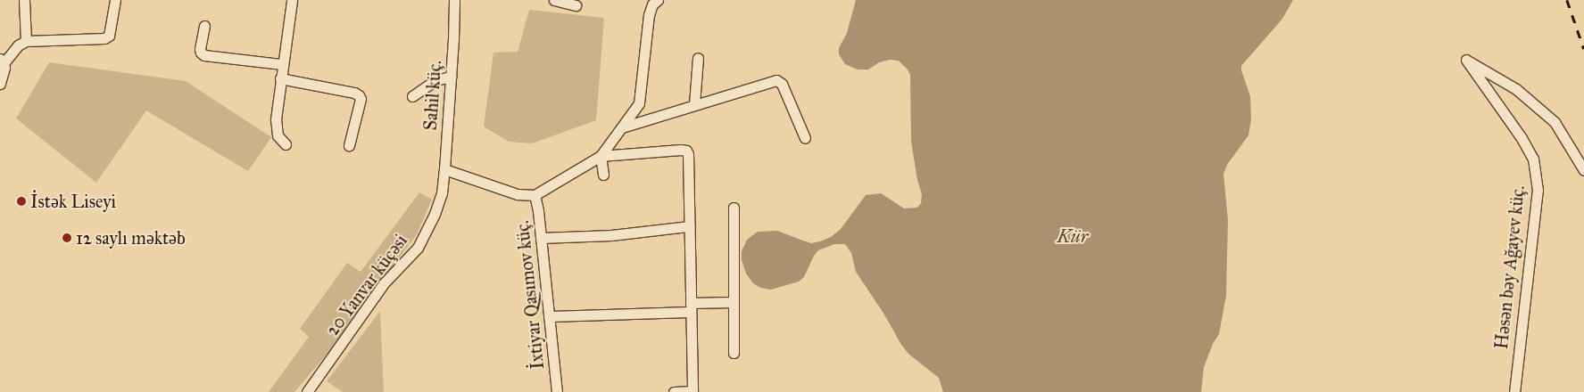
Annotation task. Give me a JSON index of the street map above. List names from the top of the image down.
{
  "streets": {
    "street": [
      "Sahil küç.",
      "Həsən bəy Ağayev küç.",
      "20 Yanvar küçəsi",
      "İxtiyar Qasımov küç."
    ]
  },
  "crossings": [
    ["Sahil küç.", "20 Yanvar küçəsi"]
  ],
  "water": ["Kür"],
  "places": ["İstək Liseyi", "12 saylı məktəb"]
}
